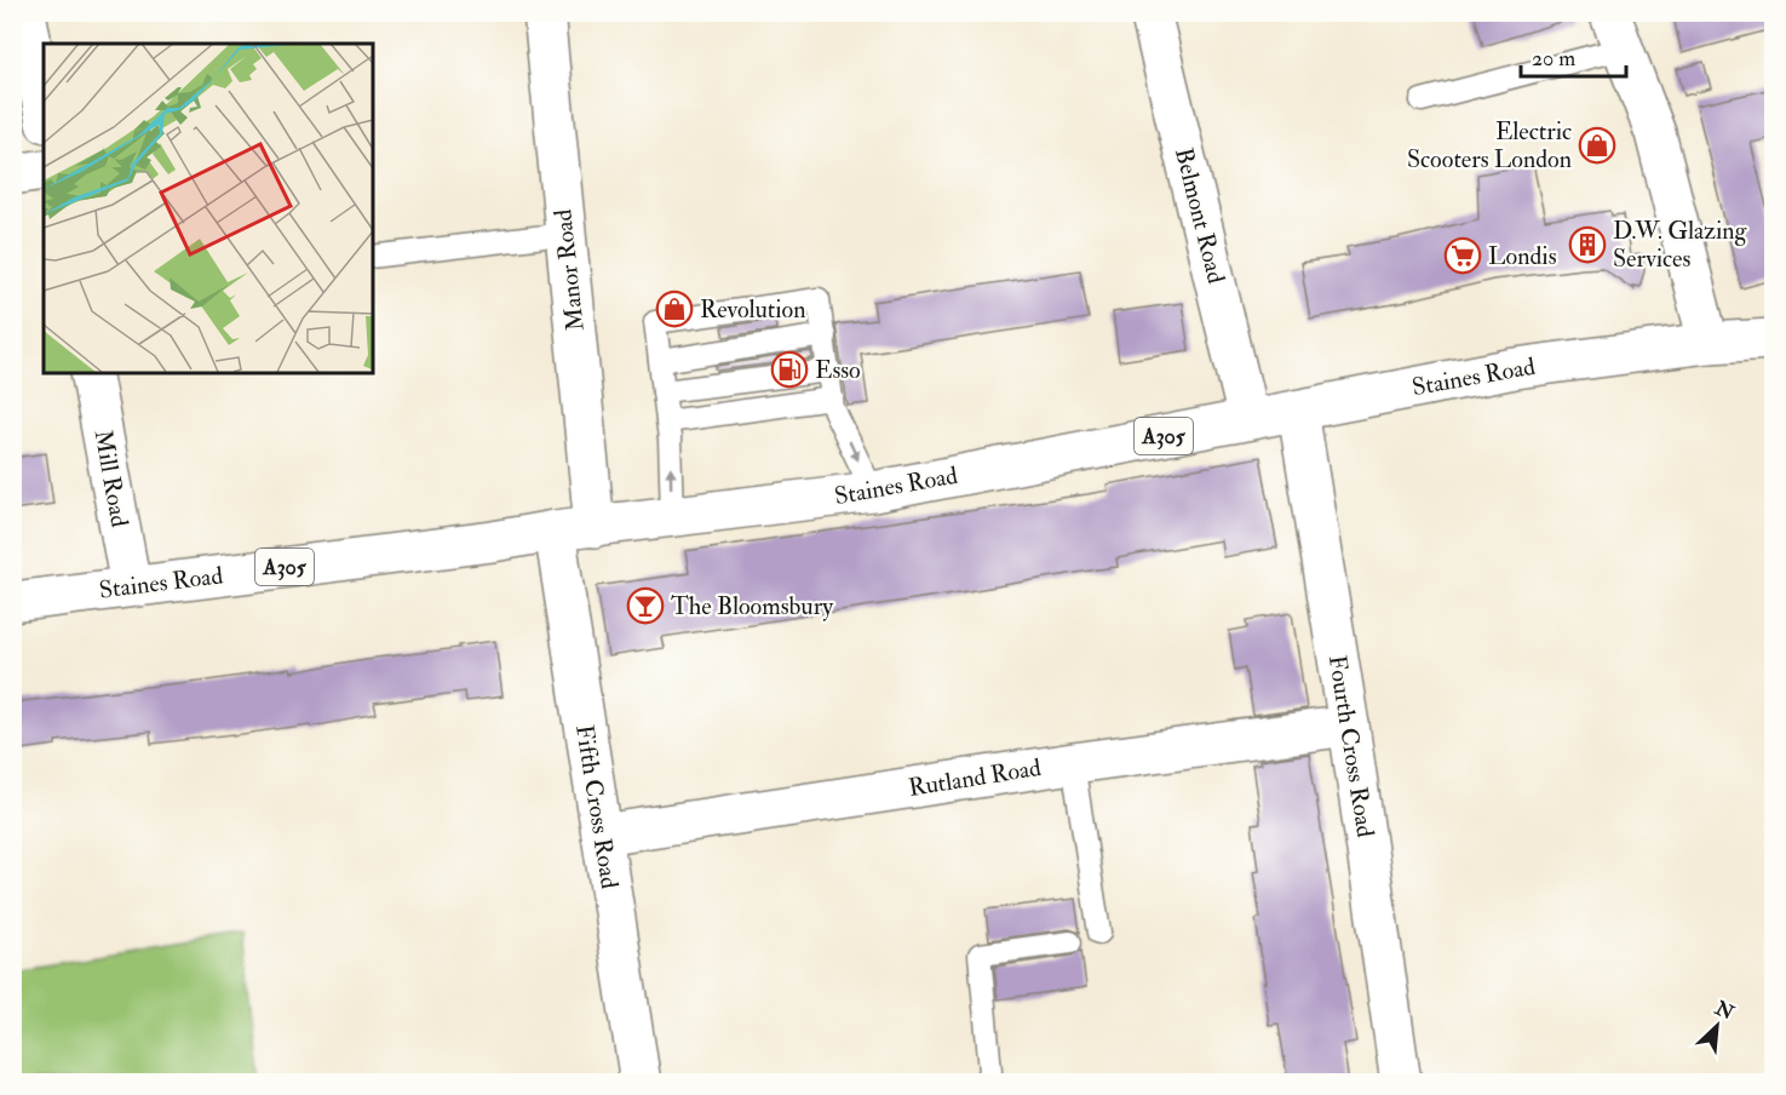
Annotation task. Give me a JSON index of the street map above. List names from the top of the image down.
{
  "streets": {
    "street": [
      "Belmont Road",
      "Manor Road",
      "Staines Road",
      "A305",
      "Mill Road",
      "Fourth Cross Road",
      "Rutland Road",
      "Fifth Cross Road"
    ]
  },
  "crossings": [
    ["Belmont Road", "Staines Road"],
    ["Manor Road", "Staines Road"],
    ["Staines Road", "Mill Road"],
    ["Staines Road", "Fourth Cross Road"],
    ["Staines Road", "Fifth Cross Road"],
    ["Fourth Cross Road", "Rutland Road"],
    ["Rutland Road", "Fifth Cross Road"]
  ],
  "places": {
    "shop": ["Electric Scooters London", "Revolution"],
    "building": ["D.W. Glazing Services"],
    "supermarket": ["Londis"],
    "fuel station": ["Esso"],
    "bar": ["The Bloomsbury"]
  },
  "scale_bar": "20 m",
  "north": "top right"
}
